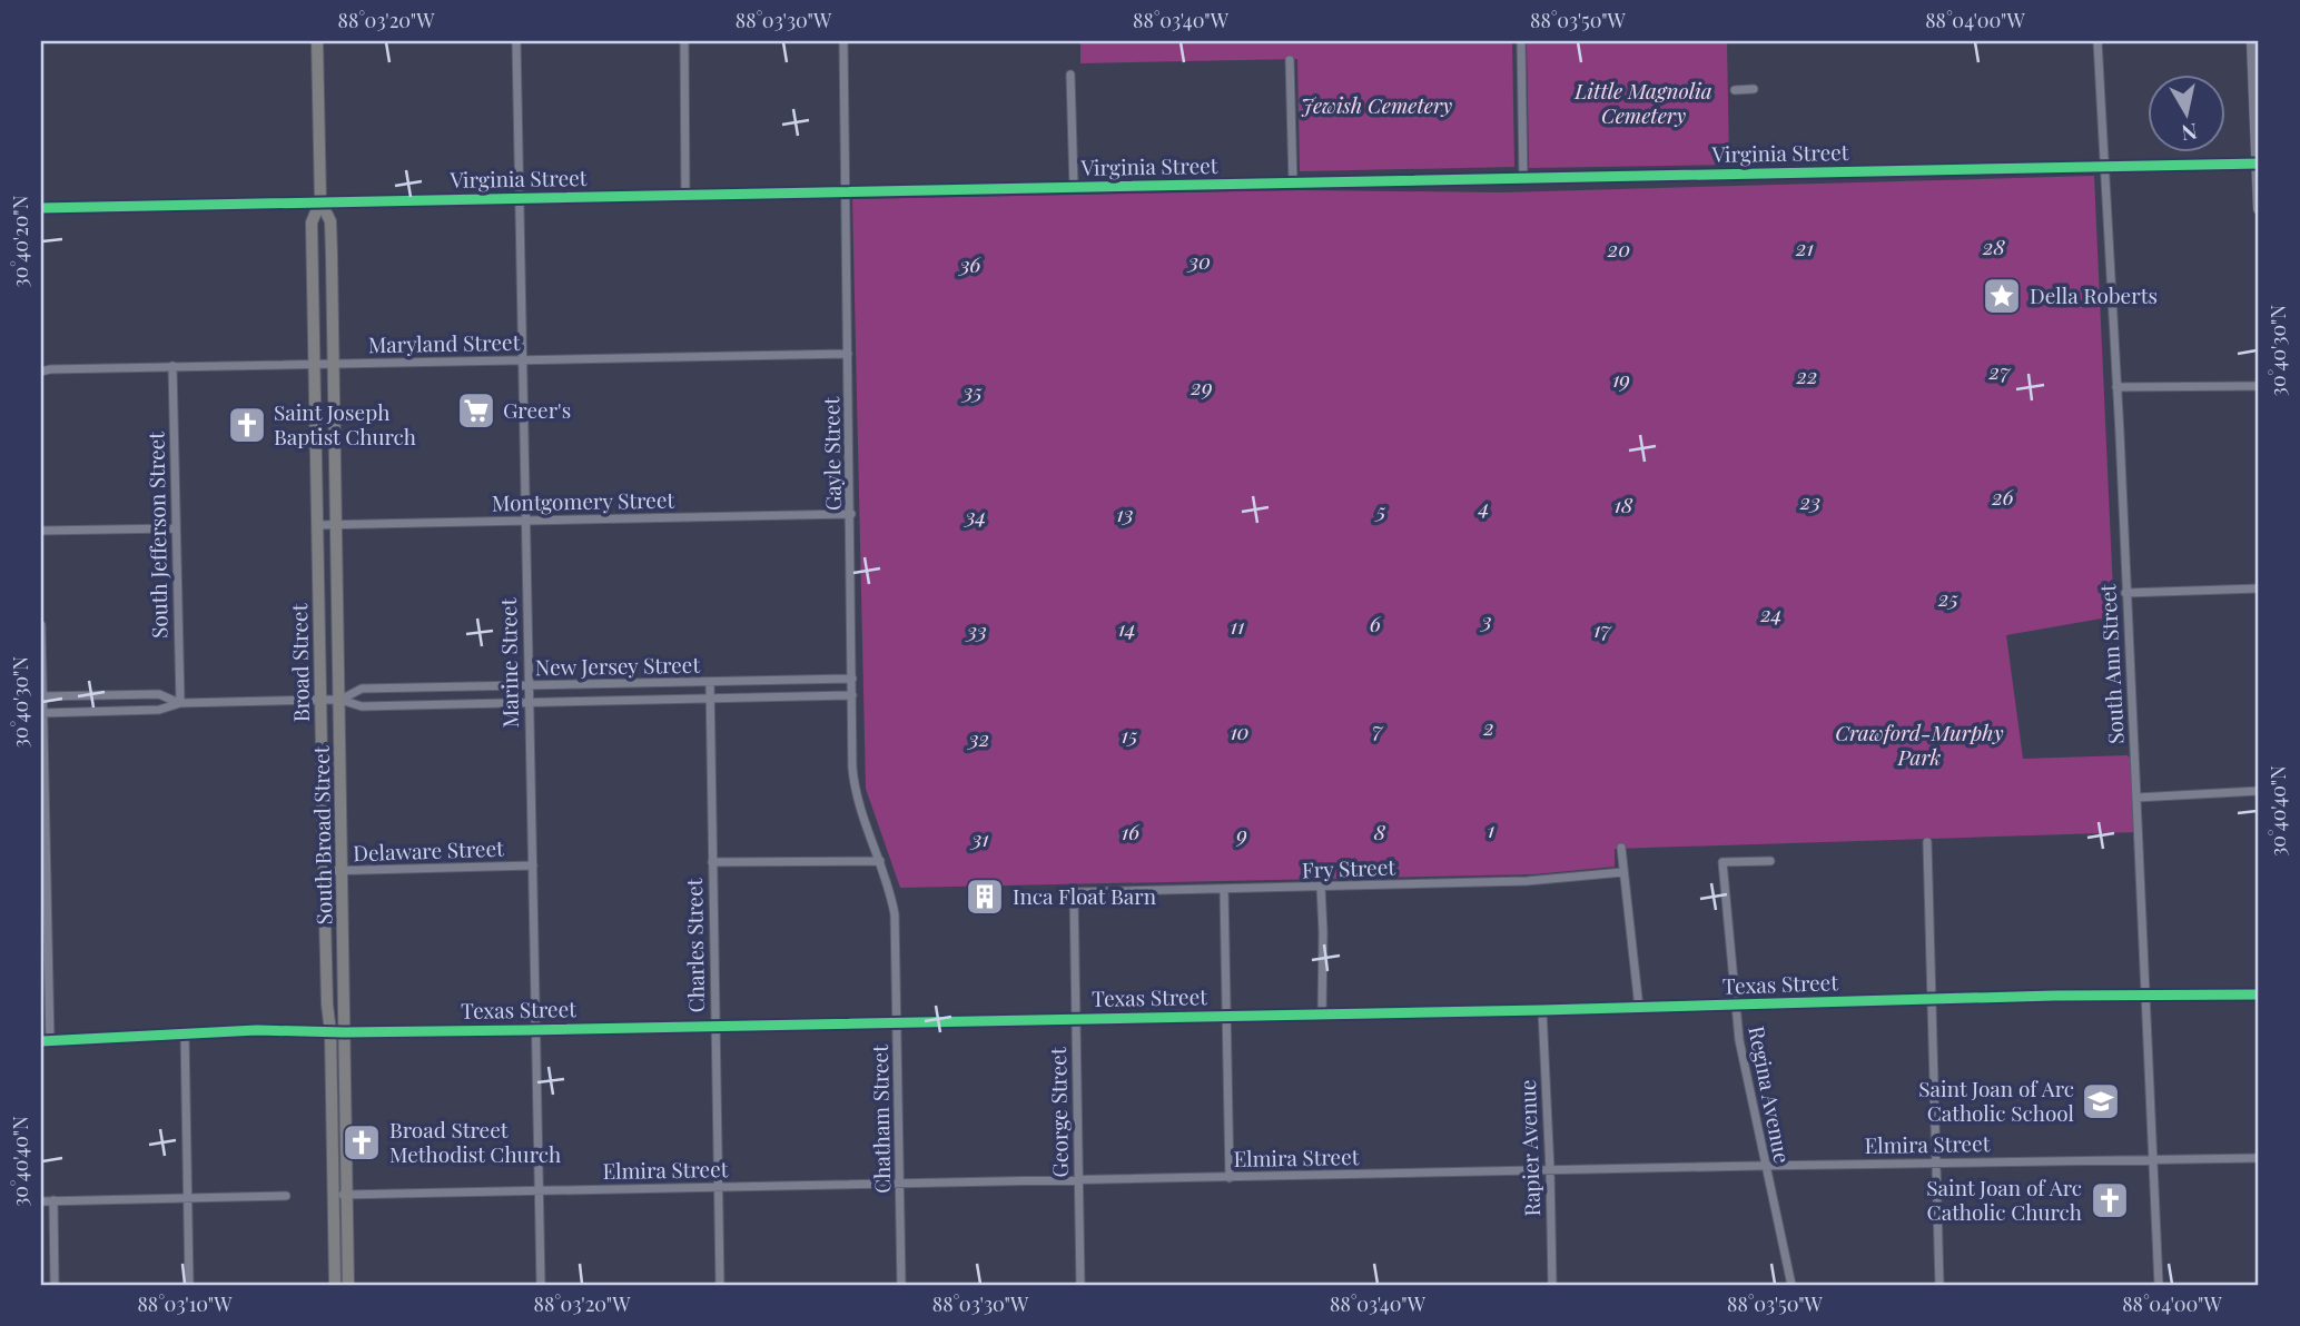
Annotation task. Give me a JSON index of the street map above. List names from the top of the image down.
{
  "streets": {
    "main road": ["Broad Street", "South Broad Street"],
    "street": [
      "Virginia Street",
      "Maryland Street",
      "Gayle Street",
      "Montgomery Street",
      "South Jefferson Street",
      "Marine Street",
      "South Ann Street",
      "New Jersey Street",
      "Delaware Street",
      "Fry Street",
      "Charles Street",
      "Texas Street",
      "Regina Avenue",
      "George Street",
      "Chatham Street",
      "Elmira Street",
      "Rapier Avenue"
    ]
  },
  "crossings": [
    ["Virginia Street", "Gayle Street"],
    ["Virginia Street", "Broad Street"],
    ["Virginia Street", "Marine Street"],
    ["Virginia Street", "South Ann Street"],
    ["Virginia Street", "South Broad Street"],
    ["Maryland Street", "Gayle Street"],
    ["Maryland Street", "South Jefferson Street"],
    ["Maryland Street", "Broad Street"],
    ["Maryland Street", "Marine Street"],
    ["Maryland Street", "South Broad Street"],
    ["Gayle Street", "Montgomery Street"],
    ["Gayle Street", "New Jersey Street"],
    ["Gayle Street", "Chatham Street"],
    ["Montgomery Street", "Broad Street"],
    ["Montgomery Street", "Marine Street"],
    ["Montgomery Street", "South Broad Street"],
    ["South Jefferson Street", "New Jersey Street"],
    ["Broad Street", "New Jersey Street"],
    ["Broad Street", "South Broad Street"],
    ["Broad Street", "Delaware Street"],
    ["Broad Street", "Texas Street"],
    ["Broad Street", "Elmira Street"],
    ["Marine Street", "New Jersey Street"],
    ["Marine Street", "Delaware Street"],
    ["Marine Street", "Texas Street"],
    ["Marine Street", "Elmira Street"],
    ["South Ann Street", "Texas Street"],
    ["South Ann Street", "Elmira Street"],
    ["New Jersey Street", "South Broad Street"],
    ["New Jersey Street", "Charles Street"],
    ["South Broad Street", "Delaware Street"],
    ["South Broad Street", "Texas Street"],
    ["South Broad Street", "Elmira Street"],
    ["Fry Street", "George Street"],
    ["Charles Street", "Texas Street"],
    ["Charles Street", "Elmira Street"],
    ["Texas Street", "Regina Avenue"],
    ["Texas Street", "George Street"],
    ["Texas Street", "Chatham Street"],
    ["Texas Street", "Rapier Avenue"],
    ["Regina Avenue", "Elmira Street"],
    ["George Street", "Elmira Street"],
    ["Chatham Street", "Elmira Street"],
    ["Elmira Street", "Rapier Avenue"]
  ],
  "parks": [
    "Little Magnolia Cemetery",
    "Jewish Cemetery",
    "28",
    "21",
    "20",
    "30",
    "36",
    "27",
    "22",
    "19",
    "29",
    "35",
    "26",
    "23",
    "18",
    "4",
    "5",
    "13",
    "34",
    "25",
    "24",
    "3",
    "6",
    "11",
    "14",
    "17",
    "33",
    "2",
    "7",
    "10",
    "Crawford-Murphy Park",
    "15",
    "32",
    "1",
    "16",
    "8",
    "9",
    "31"
  ],
  "places": {
    "place": ["Della Roberts"],
    "supermarket": ["Greer's"],
    "church": ["Saint Joseph Baptist Church", "Broad Street Methodist Church", "Saint Joan of Arc Catholic Church"],
    "building": ["Inca Float Barn"],
    "school or university": ["Saint Joan of Arc Catholic School"]
  },
  "north": "bottom",
  "coordinates": [
    "88°03'20\"W",
    "88°03'30\"W",
    "88°03'40\"W",
    "88°03'50\"W",
    "88°04'00\"W",
    "30°40'20\"N",
    "30°40'30\"N",
    "30°40'40\"N",
    "88°03'10\"W"
  ]
}
